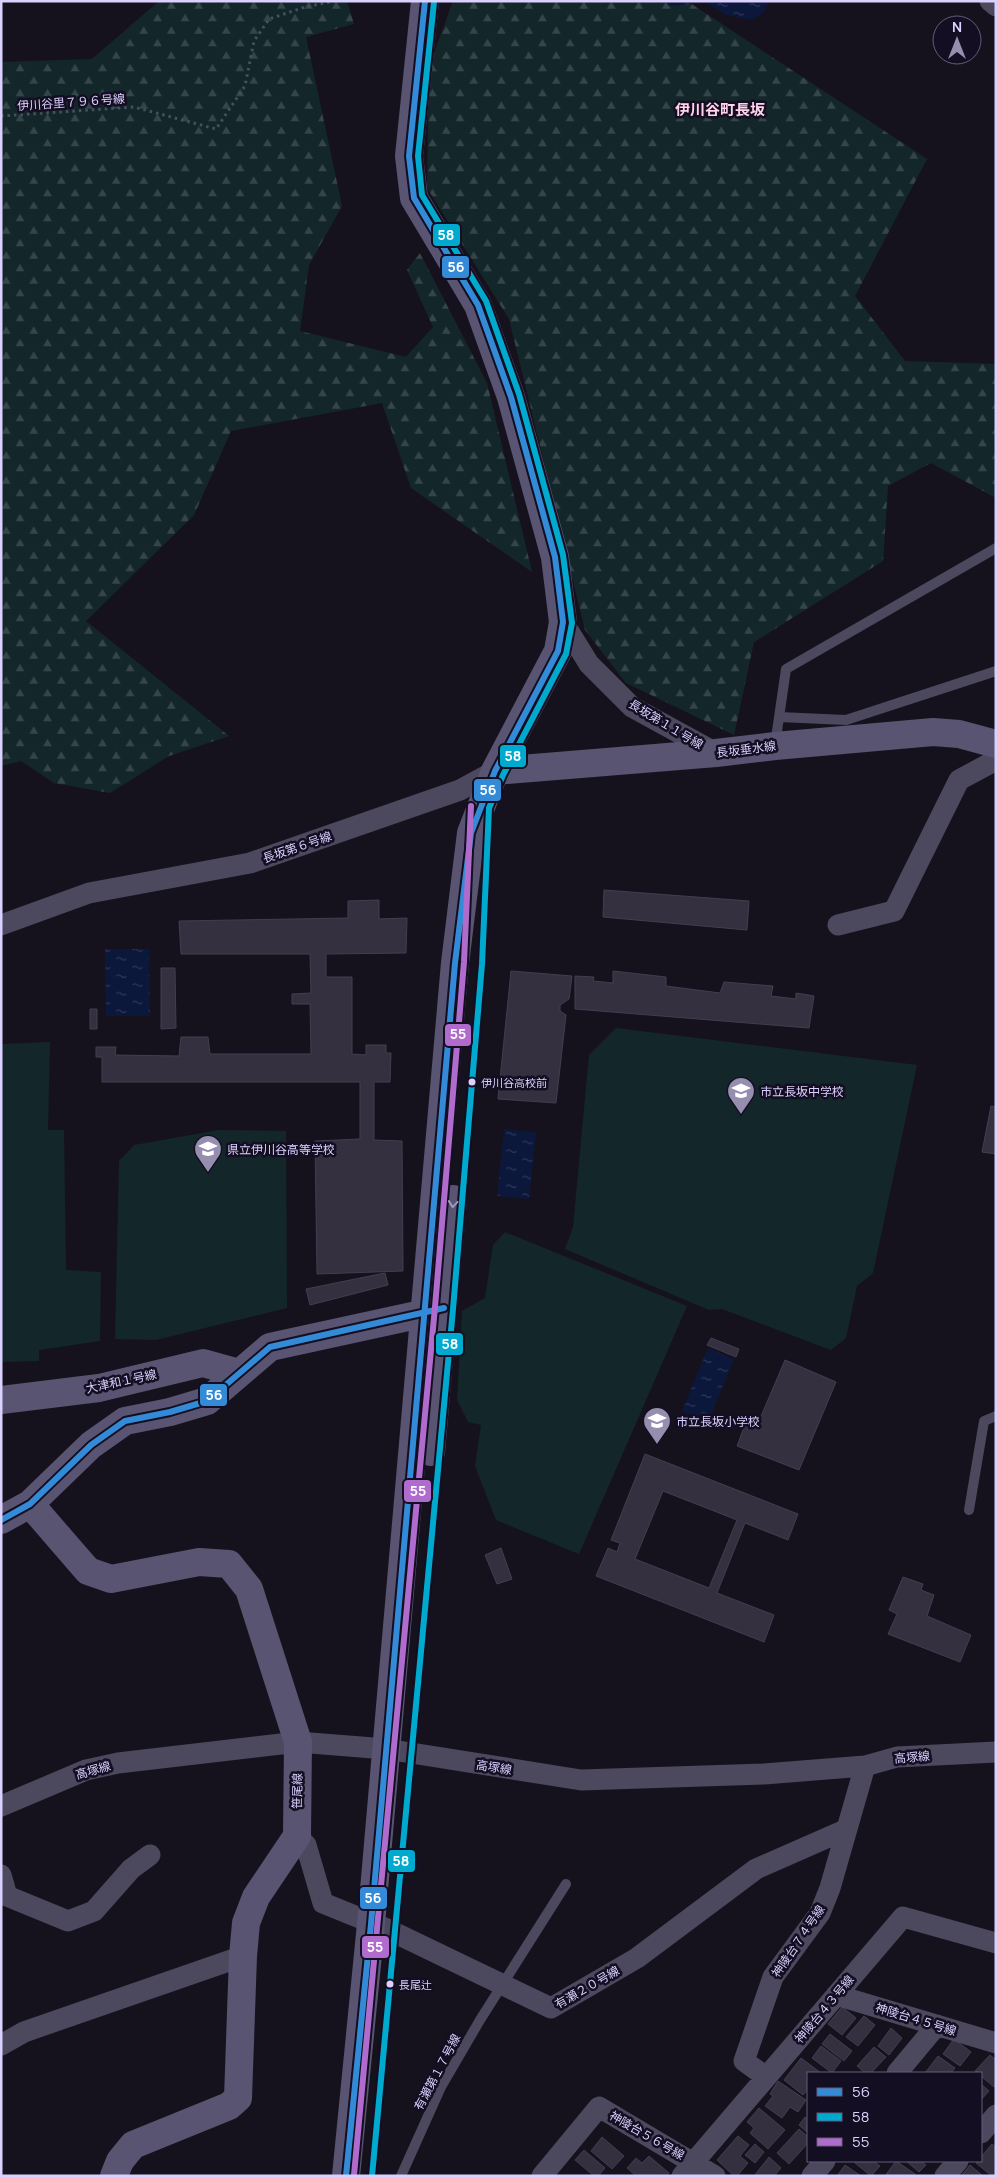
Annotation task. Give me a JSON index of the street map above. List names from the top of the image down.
{
  "streets": {
    "main road": ["長坂垂水線", "大津和１号線", "笹尾線"],
    "street": [
      "長坂第１１号線",
      "長坂第６号線",
      "高塚線",
      "神陵台７４号線",
      "有瀬２０号線",
      "神陵台４３号線",
      "神陵台４５号線",
      "神陵台５６号線"
    ],
    "lane": ["有瀬第１７号線"],
    "path": ["伊川谷里７９６号線"]
  },
  "crossings": [
    ["長坂第１１号線", "長坂垂水線"],
    ["長坂垂水線", "長坂第６号線"],
    ["高塚線", "笹尾線"],
    ["高塚線", "神陵台７４号線"],
    ["笹尾線", "有瀬２０号線"],
    ["神陵台７４号線", "有瀬２０号線"],
    ["神陵台７４号線", "神陵台４３号線"],
    ["有瀬２０号線", "有瀬第１７号線"],
    ["神陵台４３号線", "神陵台４５号線"],
    ["神陵台４３号線", "神陵台５６号線"]
  ],
  "districts": ["伊川谷町長坂"],
  "places": {
    "other": ["伊川谷高校前", "長尾辻"],
    "school or university": ["市立長坂中学校", "県立伊川谷高等学校", "市立長坂小学校"]
  },
  "lines": ["transit line 56", "transit line 58", "transit line 55"],
  "legend": ["56", "58", "55"],
  "north": "top"
}
